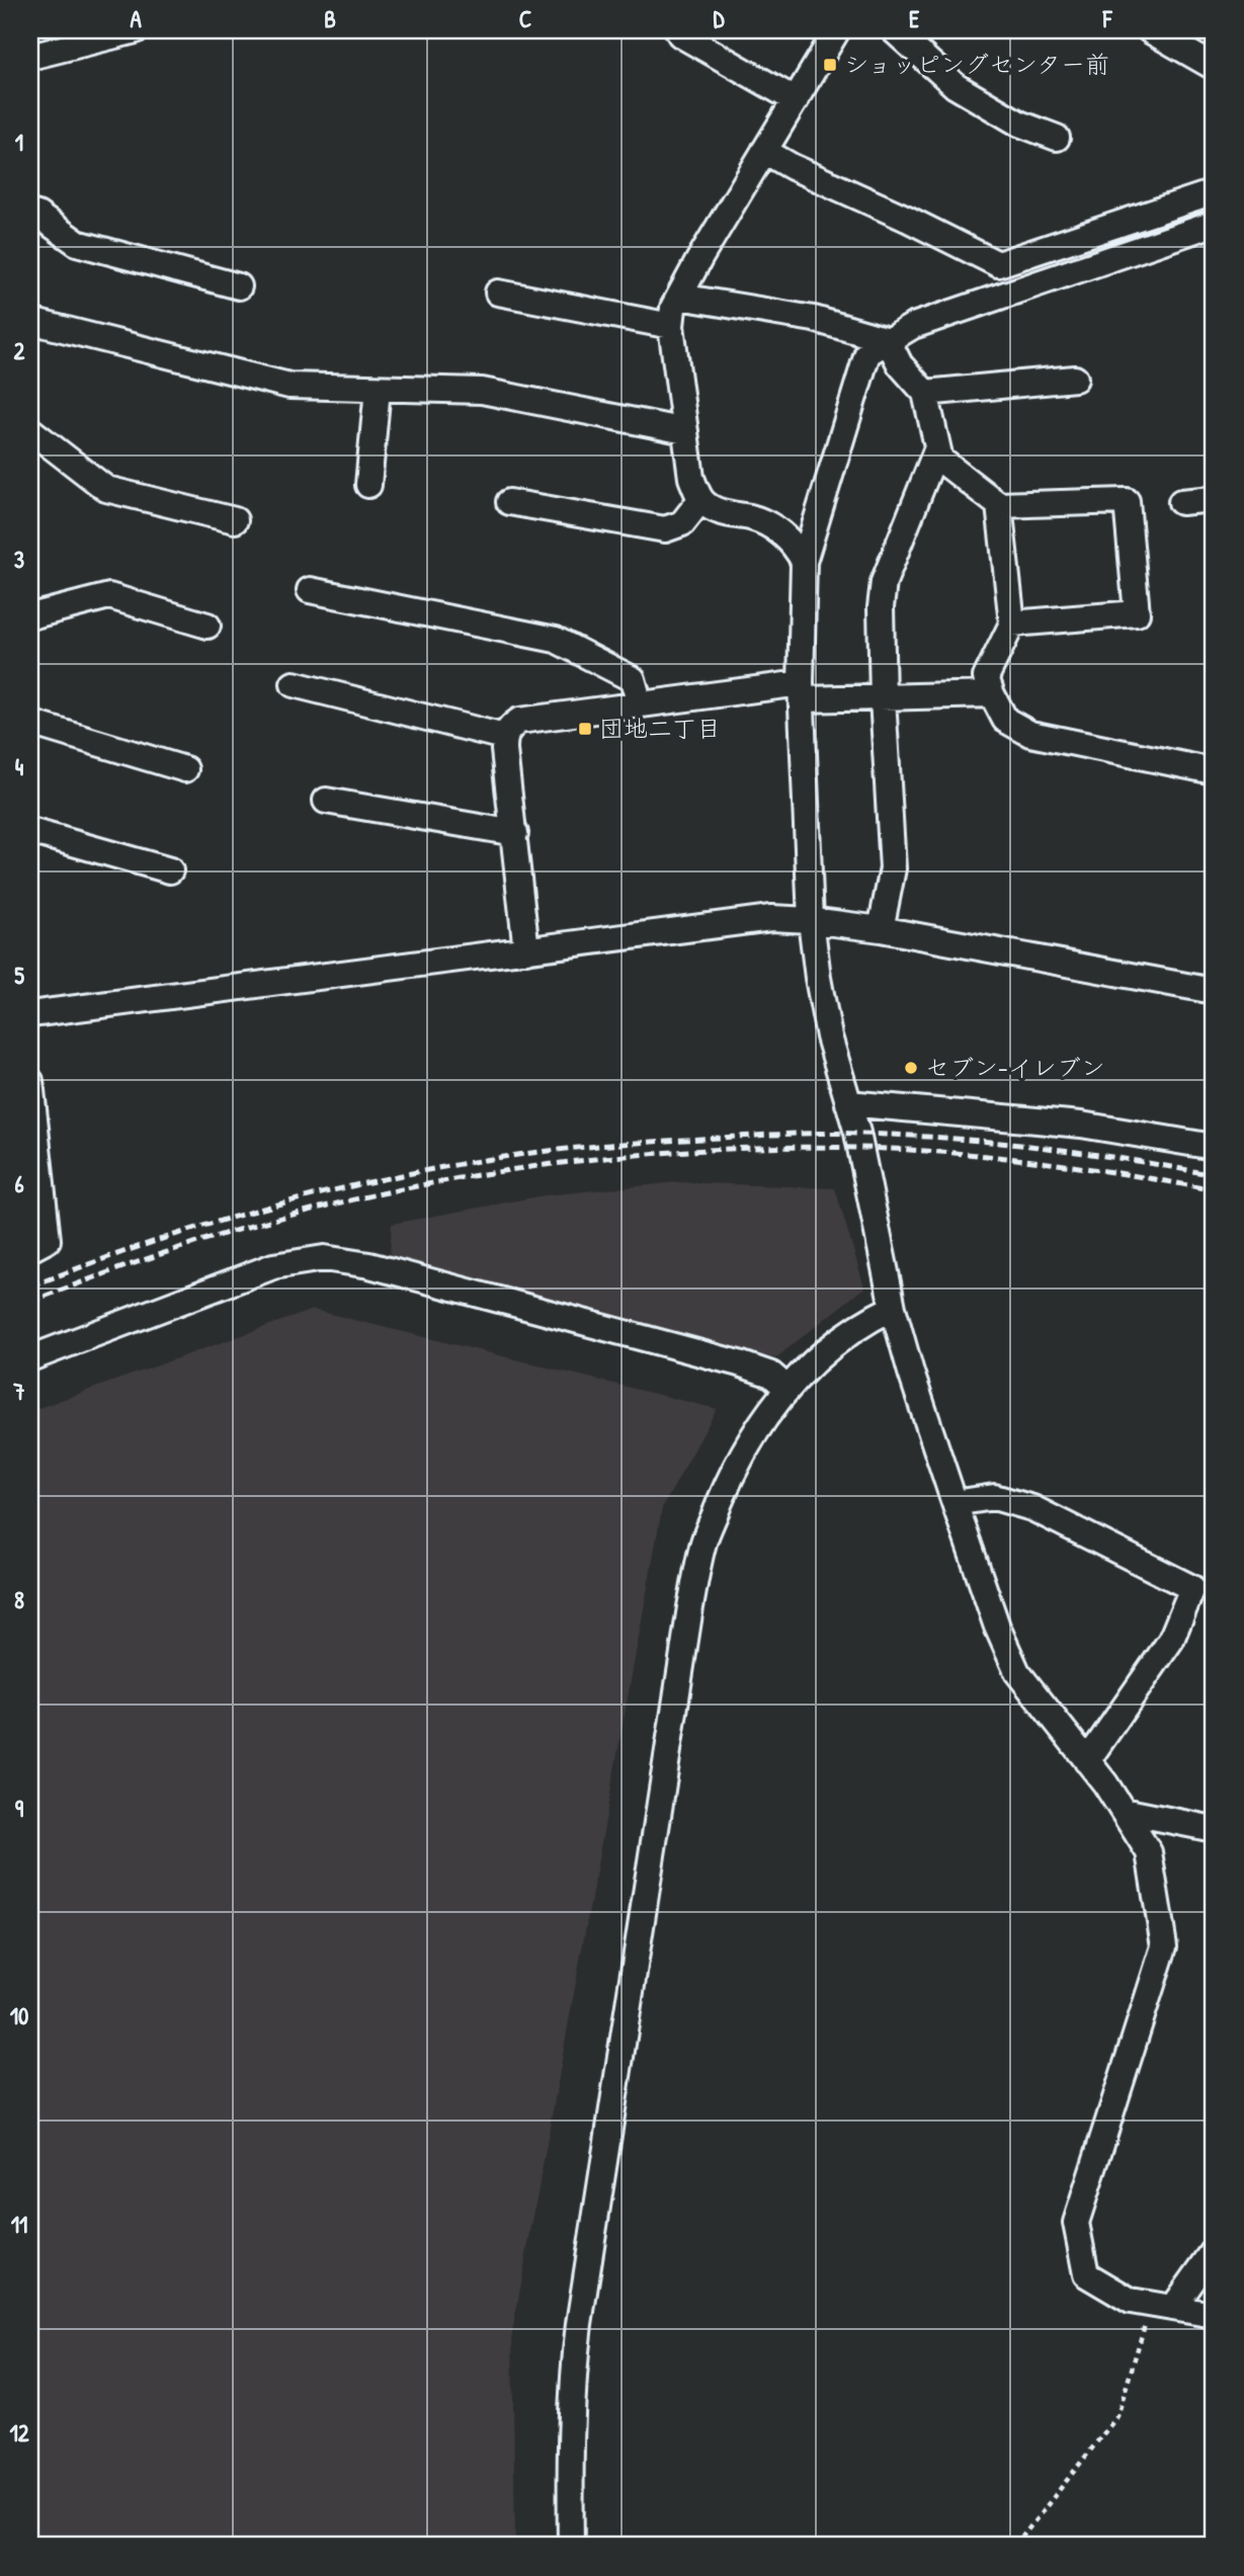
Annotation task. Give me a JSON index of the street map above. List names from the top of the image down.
{
  "places": {
    "transit": ["ショッピングセンター前", "団地二丁目"],
    "other": ["セブン-イレブン"]
  },
  "grid": {
    "columns": [
      "A",
      "B",
      "C",
      "D",
      "E",
      "F"
    ],
    "rows": [
      "1",
      "2",
      "3",
      "4",
      "5",
      "6",
      "7",
      "8",
      "9",
      "10",
      "11",
      "12"
    ]
  }
}
